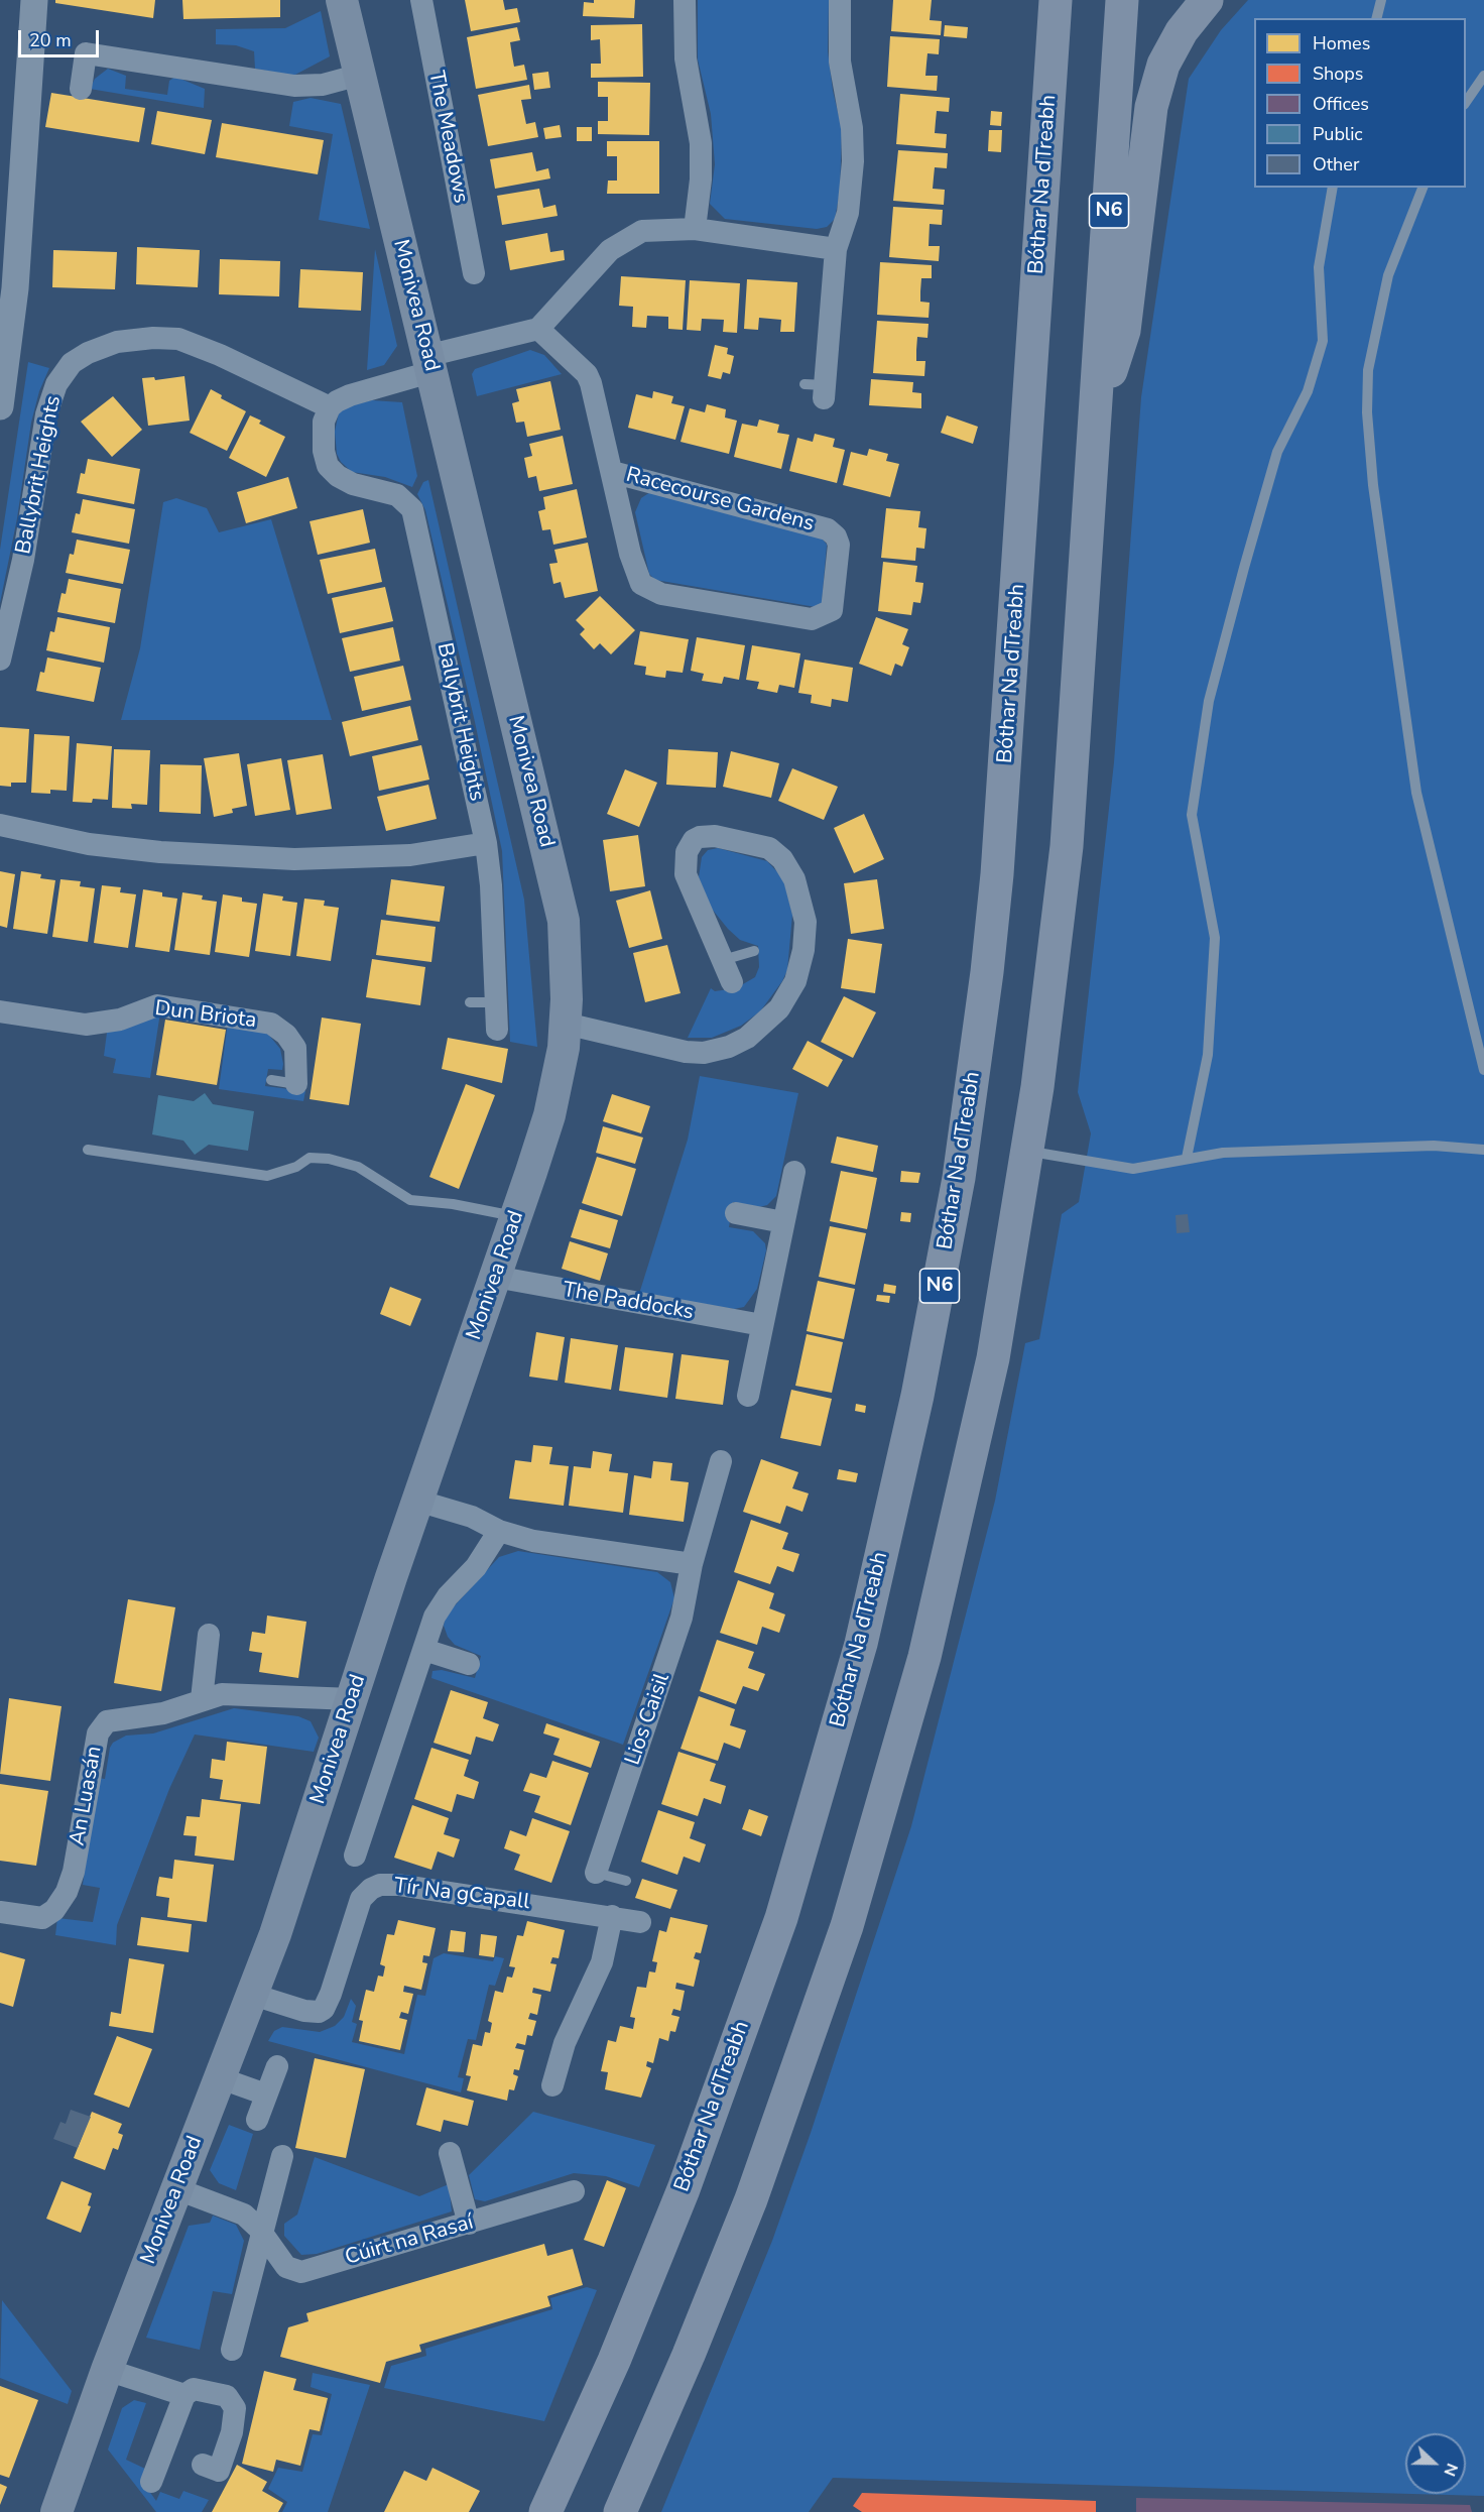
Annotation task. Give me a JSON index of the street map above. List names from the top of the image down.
{
  "streets": {
    "highway": ["Bóthar Na dTreabh", "N6"],
    "main road": ["Monivea Road"],
    "street": [
      "The Meadows",
      "Ballybrit Heights",
      "Racecourse Gardens",
      "Dun Briota",
      "The Paddocks",
      "Lios Caisil",
      "An Luasán",
      "Tír Na gCapall",
      "Cúirt na Rasaí"
    ]
  },
  "crossings": [
    ["Monivea Road", "The Paddocks"],
    ["Monivea Road", "An Luasán"],
    ["Monivea Road", "Tír Na gCapall"],
    ["Monivea Road", "Cúirt na Rasaí"]
  ],
  "legend": [
    "Homes",
    "Shops",
    "Offices",
    "Public",
    "Other"
  ],
  "scale_bar": "20 m",
  "north": "right"
}
